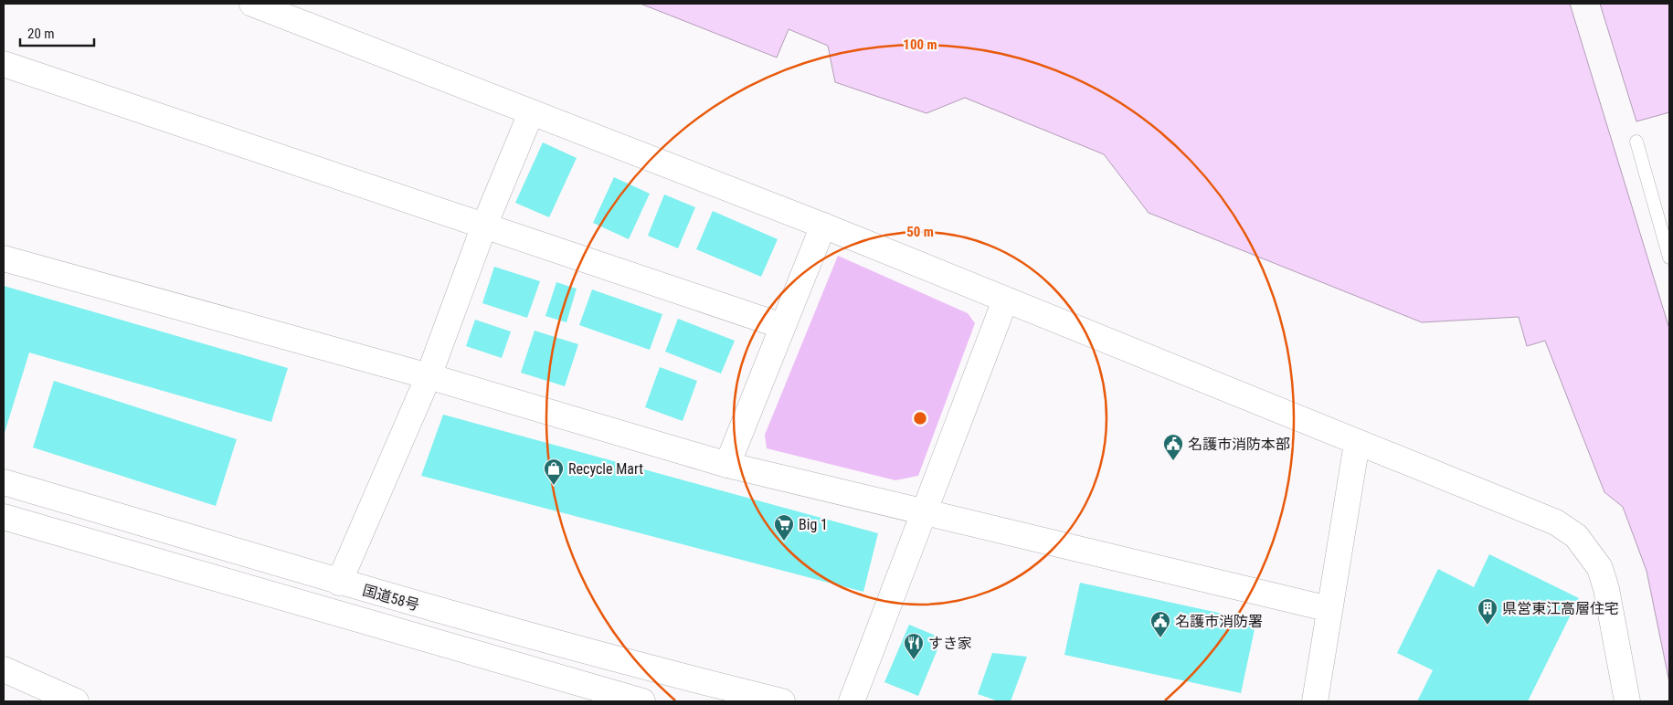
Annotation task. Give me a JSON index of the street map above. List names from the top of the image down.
{
  "streets": {
    "main road": ["国道58号"]
  },
  "places": {
    "public building": ["名護市消防本部", "名護市消防署"],
    "shop": ["Recycle Mart"],
    "supermarket": ["Big 1"],
    "building": ["県営東江高層住宅"],
    "restaurant": ["すき家"]
  },
  "scale_bar": "20 m",
  "rings": ["100 m", "50 m"]
}
